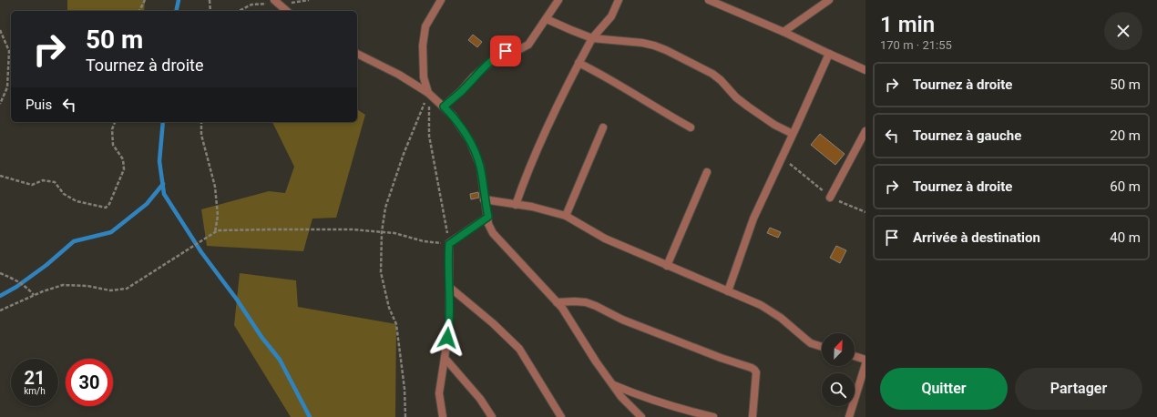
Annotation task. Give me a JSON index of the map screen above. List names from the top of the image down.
{
  "north": "top right",
  "page": {
    "heading": ["1 min", "170 m · 21:55"],
    "turn": ["50 m", "Tournez à droite"],
    "list": [
      {
        "name": "Tournez à droite",
        "value": "50 m"
      },
      {
        "name": "Tournez à gauche",
        "value": "20 m"
      },
      {
        "name": "Tournez à droite",
        "value": "60 m"
      },
      {
        "name": "Arrivée à destination",
        "value": "40 m"
      }
    ],
    "then": "Puis",
    "speed": "21 km/h",
    "limit": "30",
    "buttons": ["Quitter", "Partager"]
  }
}
